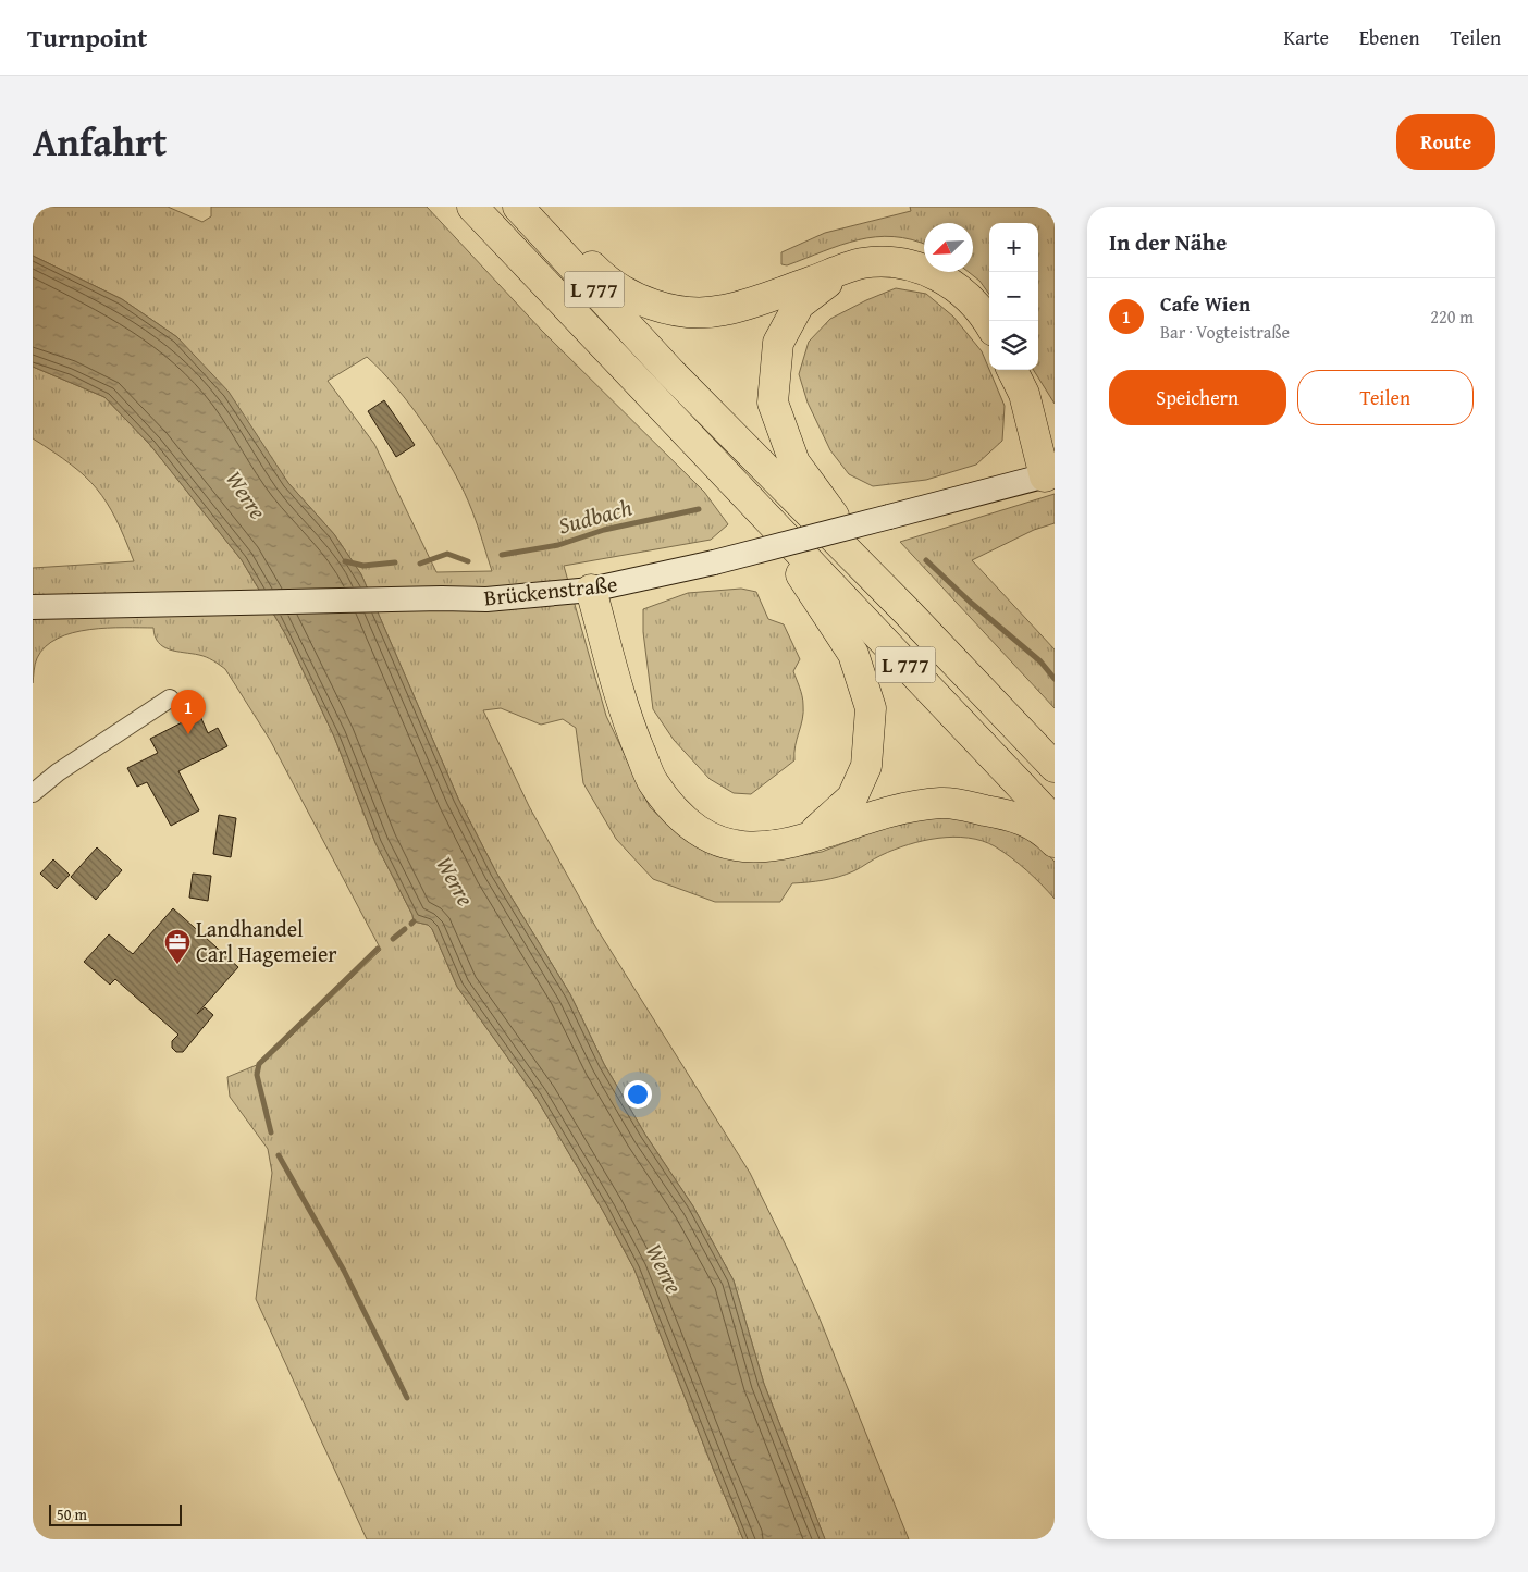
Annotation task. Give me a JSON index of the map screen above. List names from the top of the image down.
{
  "streets": {
    "highway": ["L 777"],
    "main road": ["Brückenstraße"]
  },
  "water": ["Werre", "Sudbach"],
  "places": {
    "office": ["Landhandel Carl Hagemeier"]
  },
  "scale_bar": "50 m",
  "north": "bottom left",
  "page": {
    "header": "Turnpoint",
    "nav": ["Karte", "Ebenen", "Teilen"],
    "title": "Anfahrt",
    "buttons": [
      "Route",
      ["Speichern", "Teilen"]
    ],
    "heading": "In der Nähe",
    "map_buttons": ["+", "−"],
    "list": [
      {
        "mark": "1",
        "name": "Cafe Wien",
        "note": "Bar · Vogteistraße",
        "value": "220 m"
      }
    ],
    "pins": "1",
    "scale": "50 m"
  }
}
